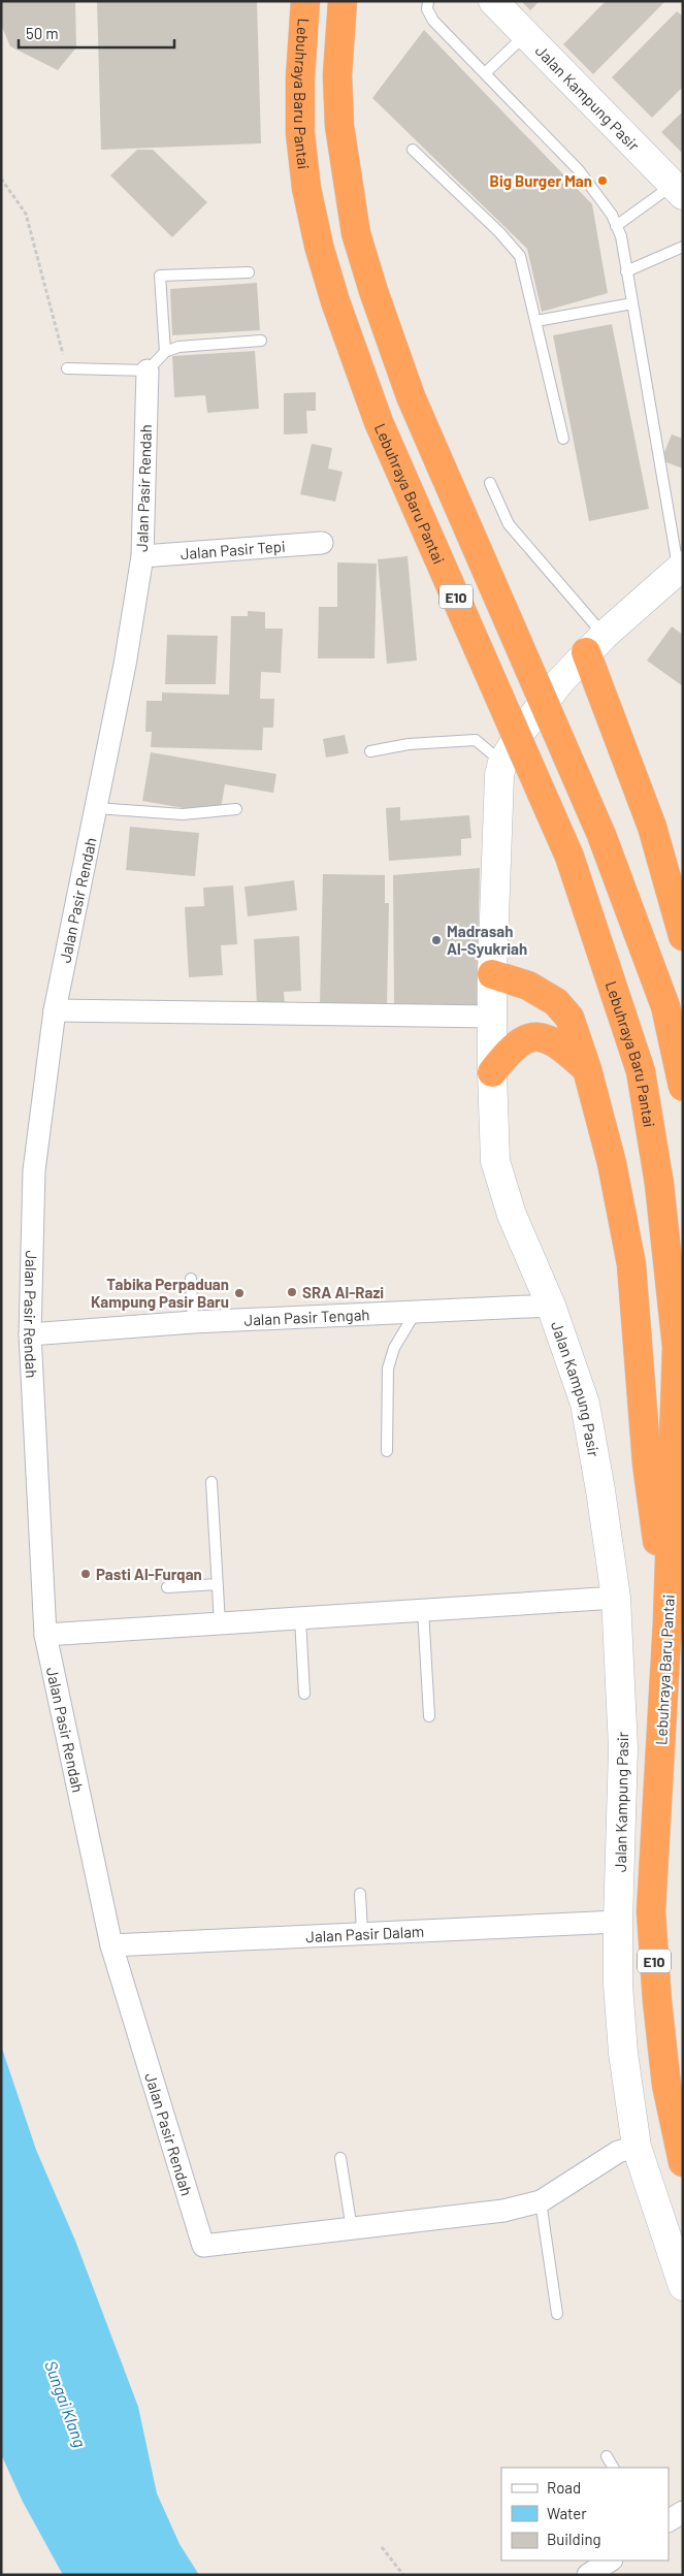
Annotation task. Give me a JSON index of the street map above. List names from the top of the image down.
{
  "streets": {
    "highway": ["Lebuhraya Baru Pantai", "E10"],
    "street": [
      "Jalan Kampung Pasir",
      "Jalan Pasir Rendah",
      "Jalan Pasir Tepi",
      "Jalan Pasir Tengah",
      "Jalan Pasir Dalam"
    ]
  },
  "crossings": [
    ["Jalan Kampung Pasir", "Jalan Pasir Tengah"],
    ["Jalan Kampung Pasir", "Jalan Pasir Dalam"],
    ["Jalan Pasir Rendah", "Jalan Pasir Tepi"],
    ["Jalan Pasir Rendah", "Jalan Pasir Tengah"],
    ["Jalan Pasir Rendah", "Jalan Pasir Dalam"]
  ],
  "water": ["Sungai Klang"],
  "places": [
    "Big Burger Man",
    "Madrasah Al-Syukriah",
    "SRA Al-Razi",
    "Tabika Perpaduan Kampung Pasir Baru",
    "Pasti Al-Furqan"
  ],
  "legend": ["Road", "Water", "Building"],
  "scale_bar": "50 m"
}
